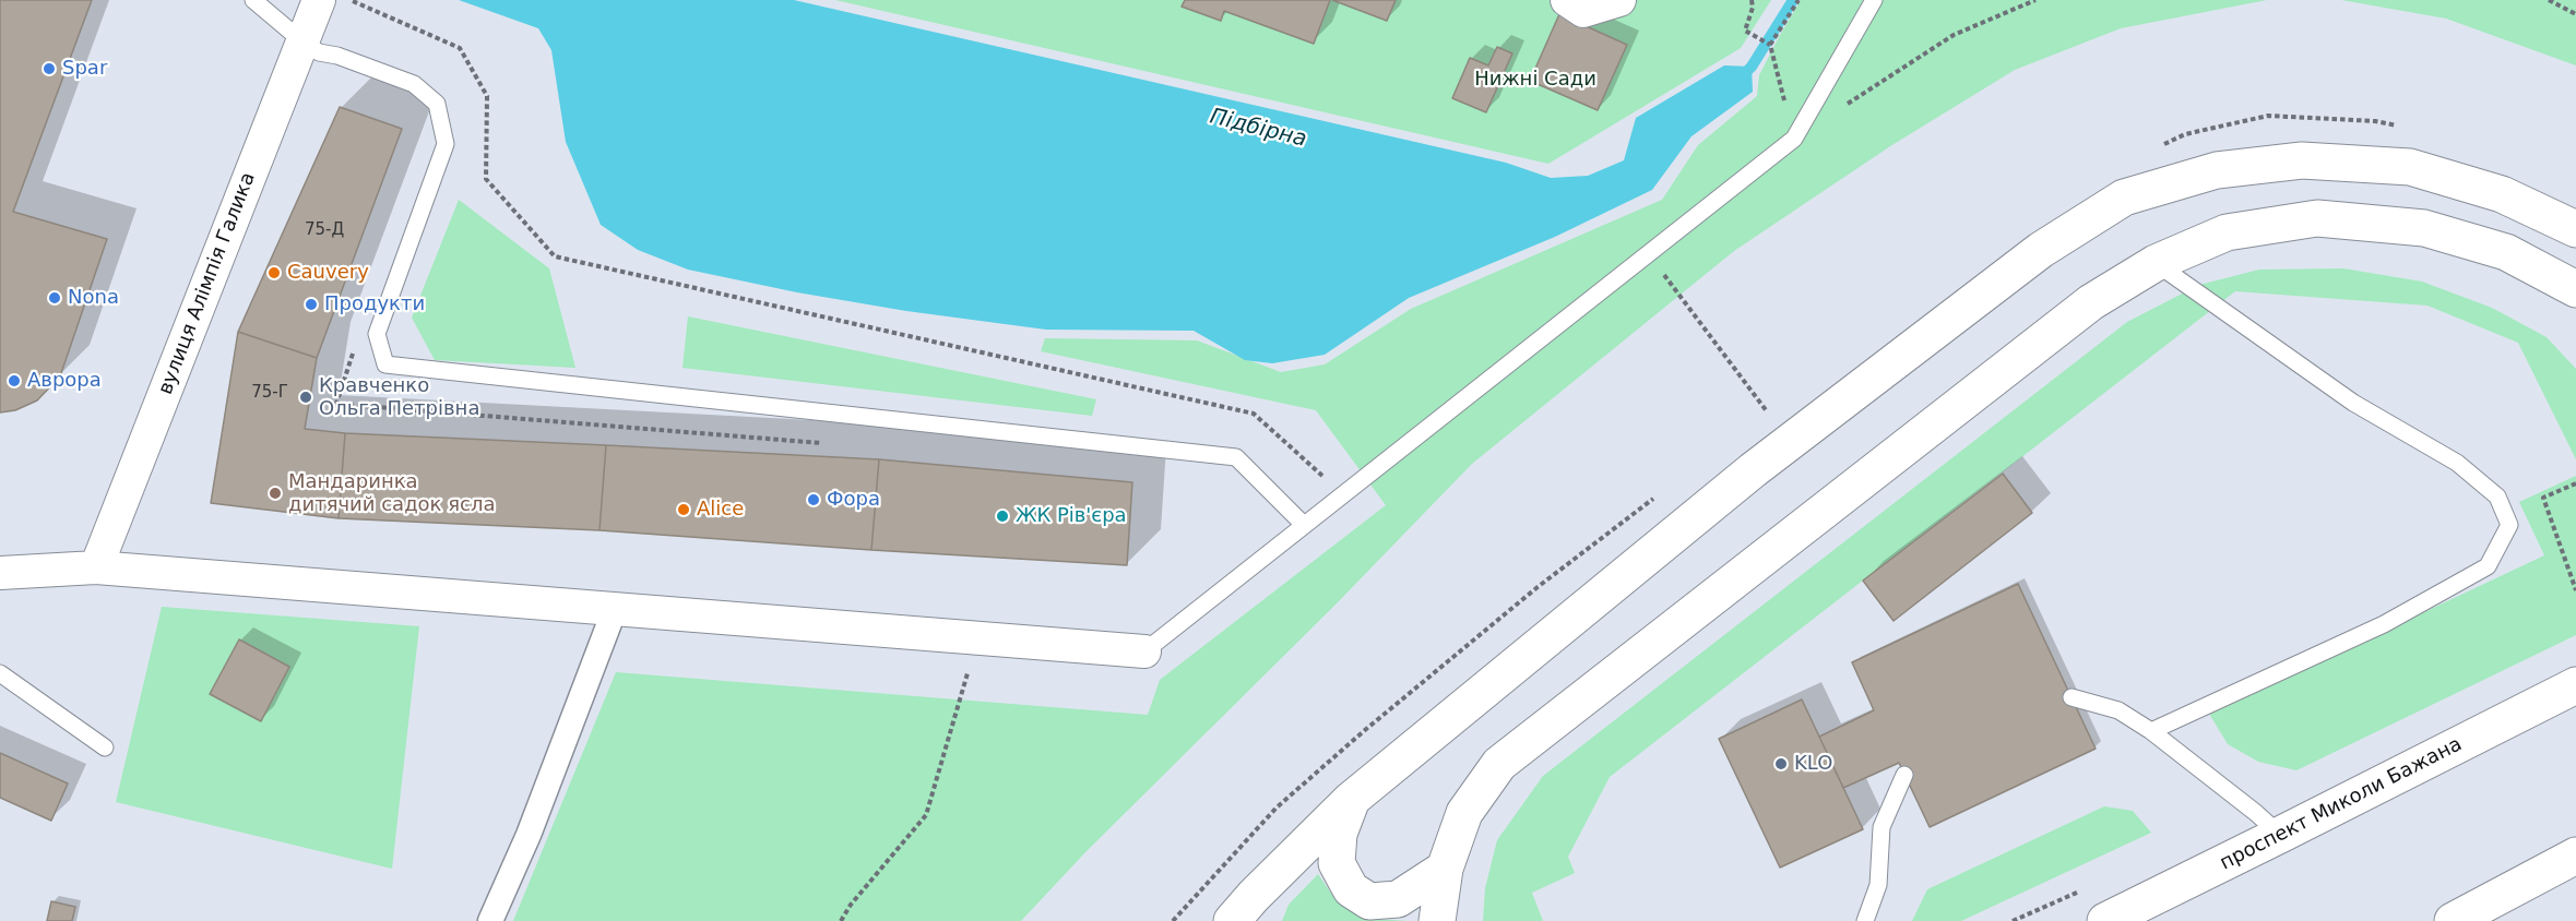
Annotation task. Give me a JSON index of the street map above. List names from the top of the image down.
{
  "streets": {
    "highway": ["проспект Миколи Бажана"],
    "street": ["вулиця Алімпія Галика"]
  },
  "water": ["Підбірна"],
  "parks": ["Нижні Сади"],
  "places": [
    "Spar",
    "Cauvery",
    "Nona",
    "Продукти",
    "Аврора",
    "Кравченко Ольга Петрівна",
    "Мандаринка дитячий садок ясла",
    "Фора",
    "Alice",
    "ЖК Рів'єра",
    "KLO"
  ],
  "house_numbers": ["75-Д", "75-Г"]
}
